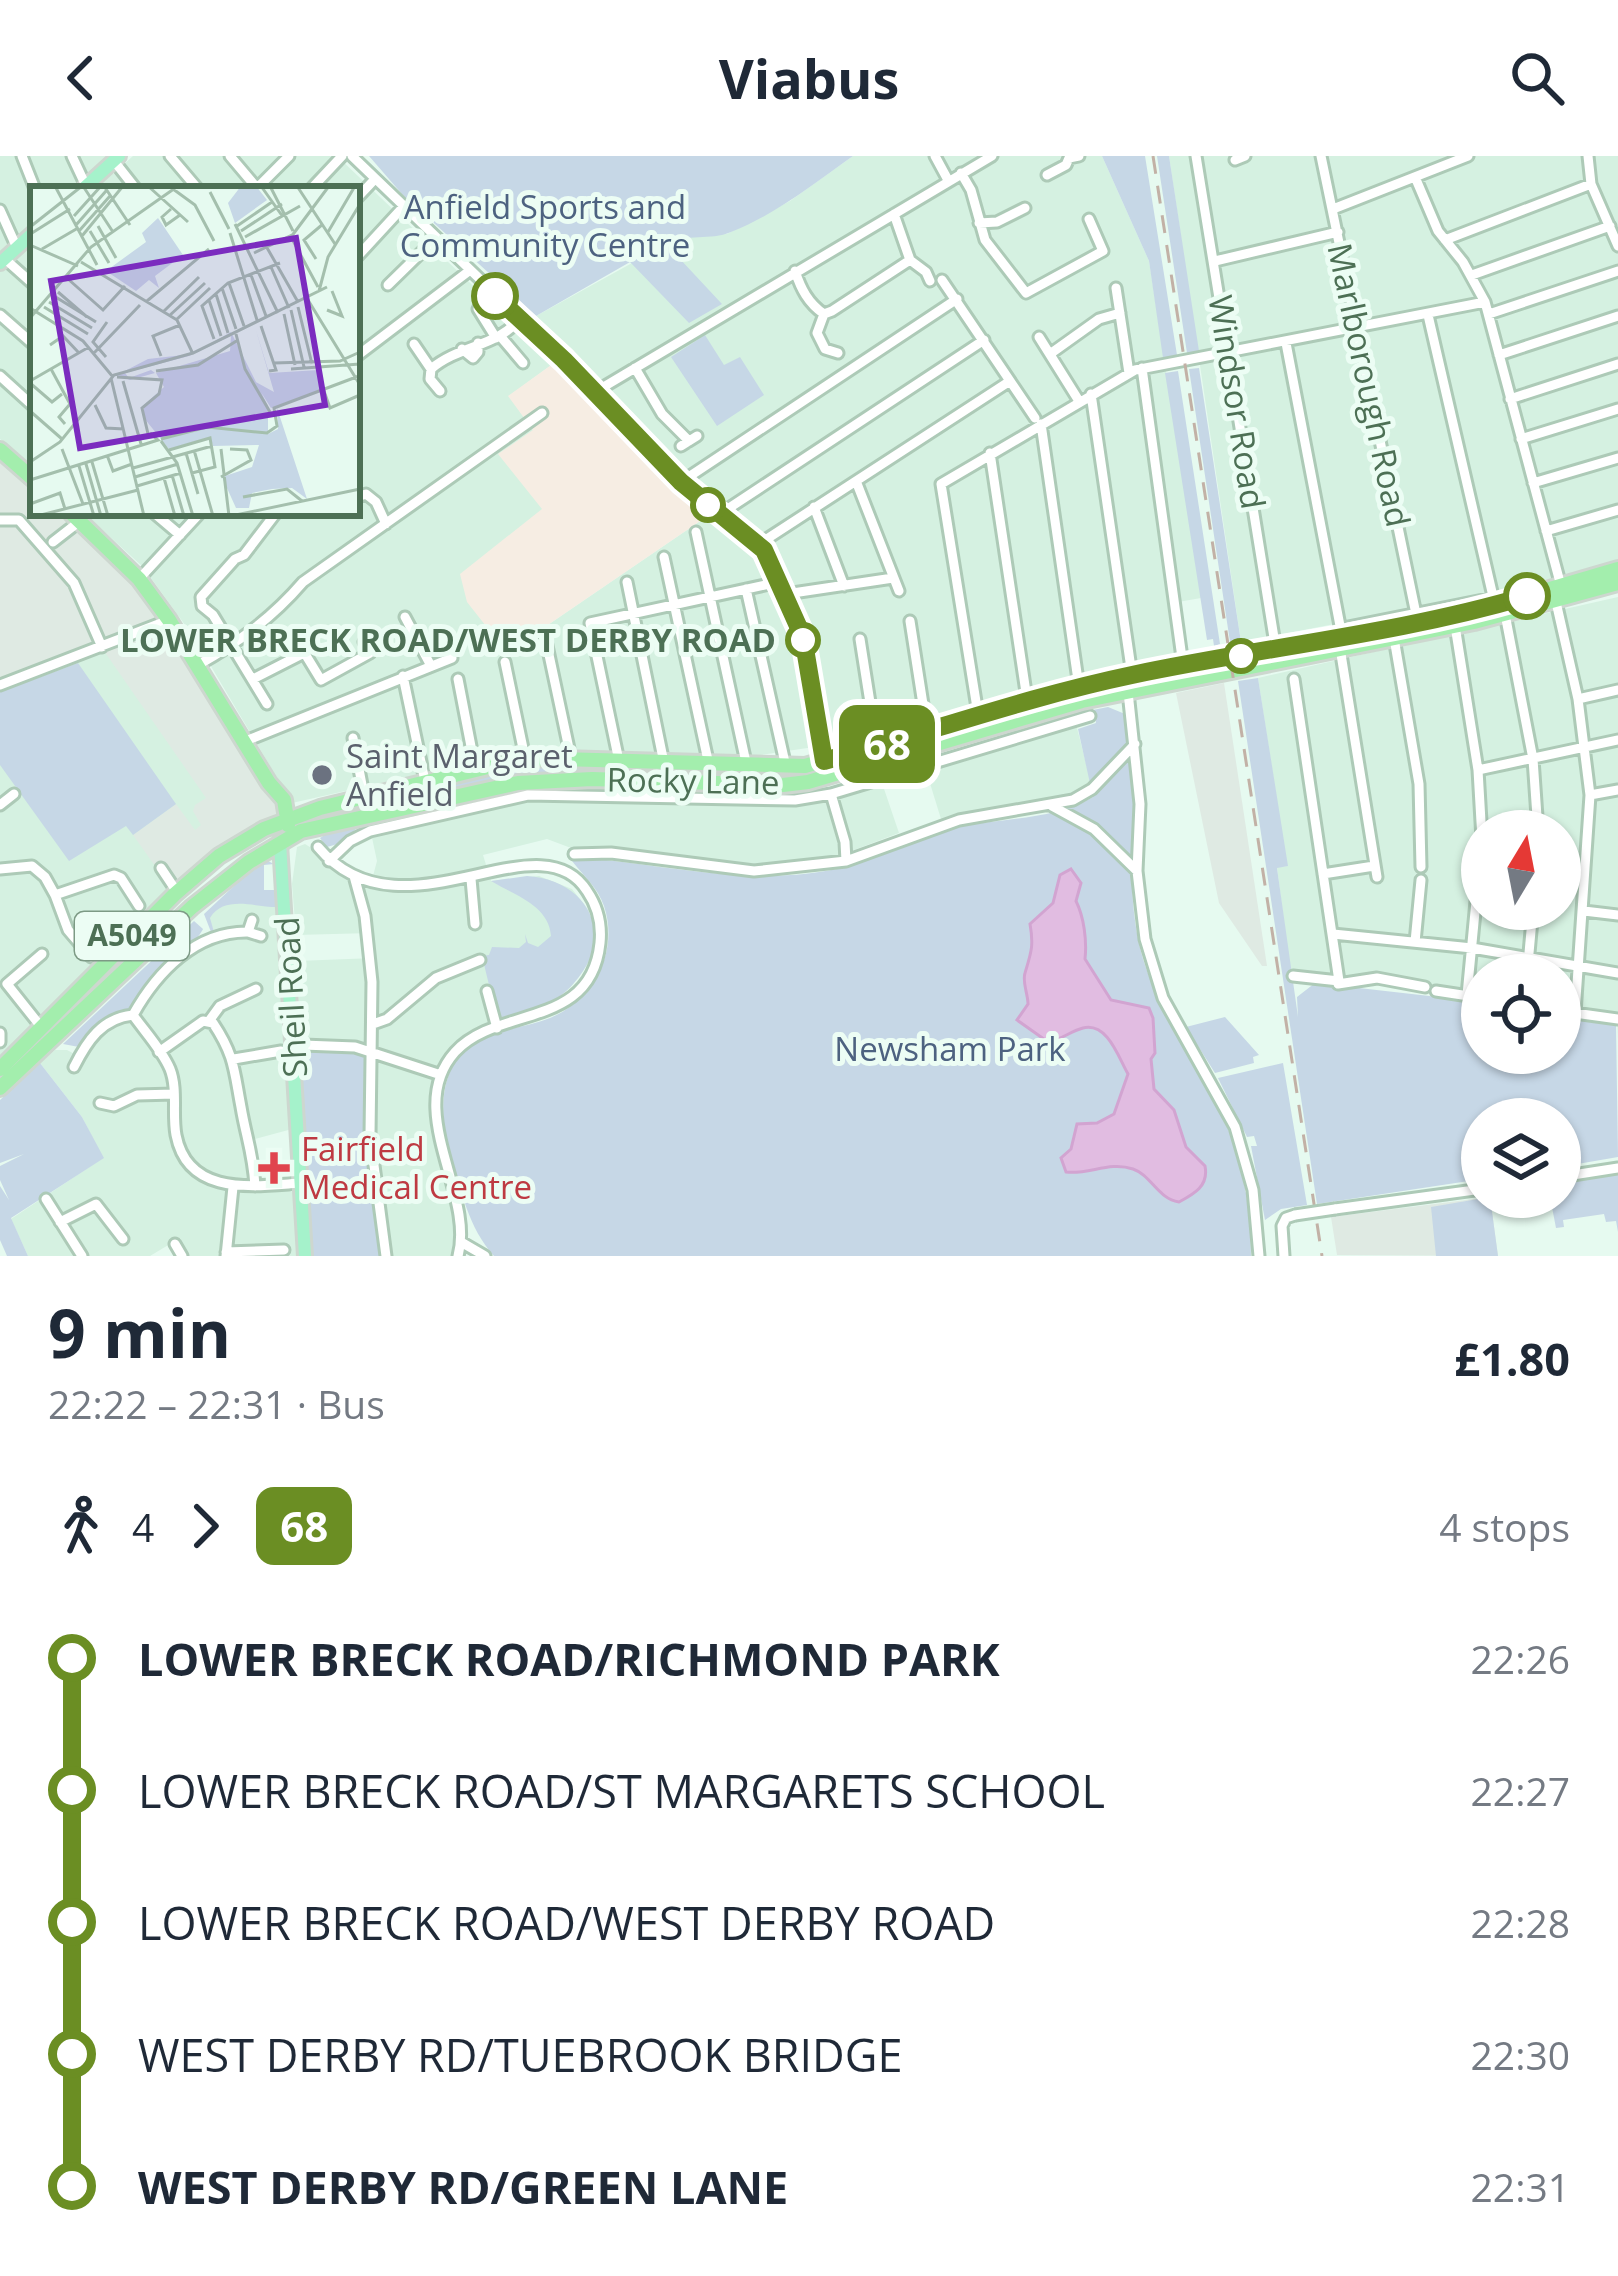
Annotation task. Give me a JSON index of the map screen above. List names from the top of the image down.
{
  "streets": {
    "highway": ["Rocky Lane", "A5049"],
    "main road": ["Sheil Road"],
    "street": ["Marlborough Road", "Windsor Road"]
  },
  "crossings": [
    ["Windsor Road", "A5049"],
    ["Rocky Lane", "A5049"],
    ["Rocky Lane", "Sheil Road"],
    ["A5049", "Sheil Road"]
  ],
  "parks": ["Anfield Sports and Community Centre", "Newsham Park"],
  "places": {
    "other": ["LOWER BRECK ROAD/WEST DERBY ROAD", "Saint Margaret Anfield"],
    "health": ["Fairfield Medical Centre"]
  },
  "lines": ["bus line 68"],
  "north": "top",
  "page": {
    "header": "Viabus",
    "on_map": "68",
    "heading": ["9 min", "22:22 – 22:31 · Bus", "£1.80"],
    "legs": ["4", "68", "4 stops"],
    "list": [
      {
        "name": "LOWER BRECK ROAD/RICHMOND PARK",
        "value": "22:26"
      },
      {
        "name": "LOWER BRECK ROAD/ST MARGARETS SCHOOL",
        "value": "22:27"
      },
      {
        "name": "LOWER BRECK ROAD/WEST DERBY ROAD",
        "value": "22:28"
      },
      {
        "name": "WEST DERBY RD/TUEBROOK BRIDGE",
        "value": "22:30"
      },
      {
        "name": "WEST DERBY RD/GREEN LANE",
        "value": "22:31"
      }
    ]
  }
}
